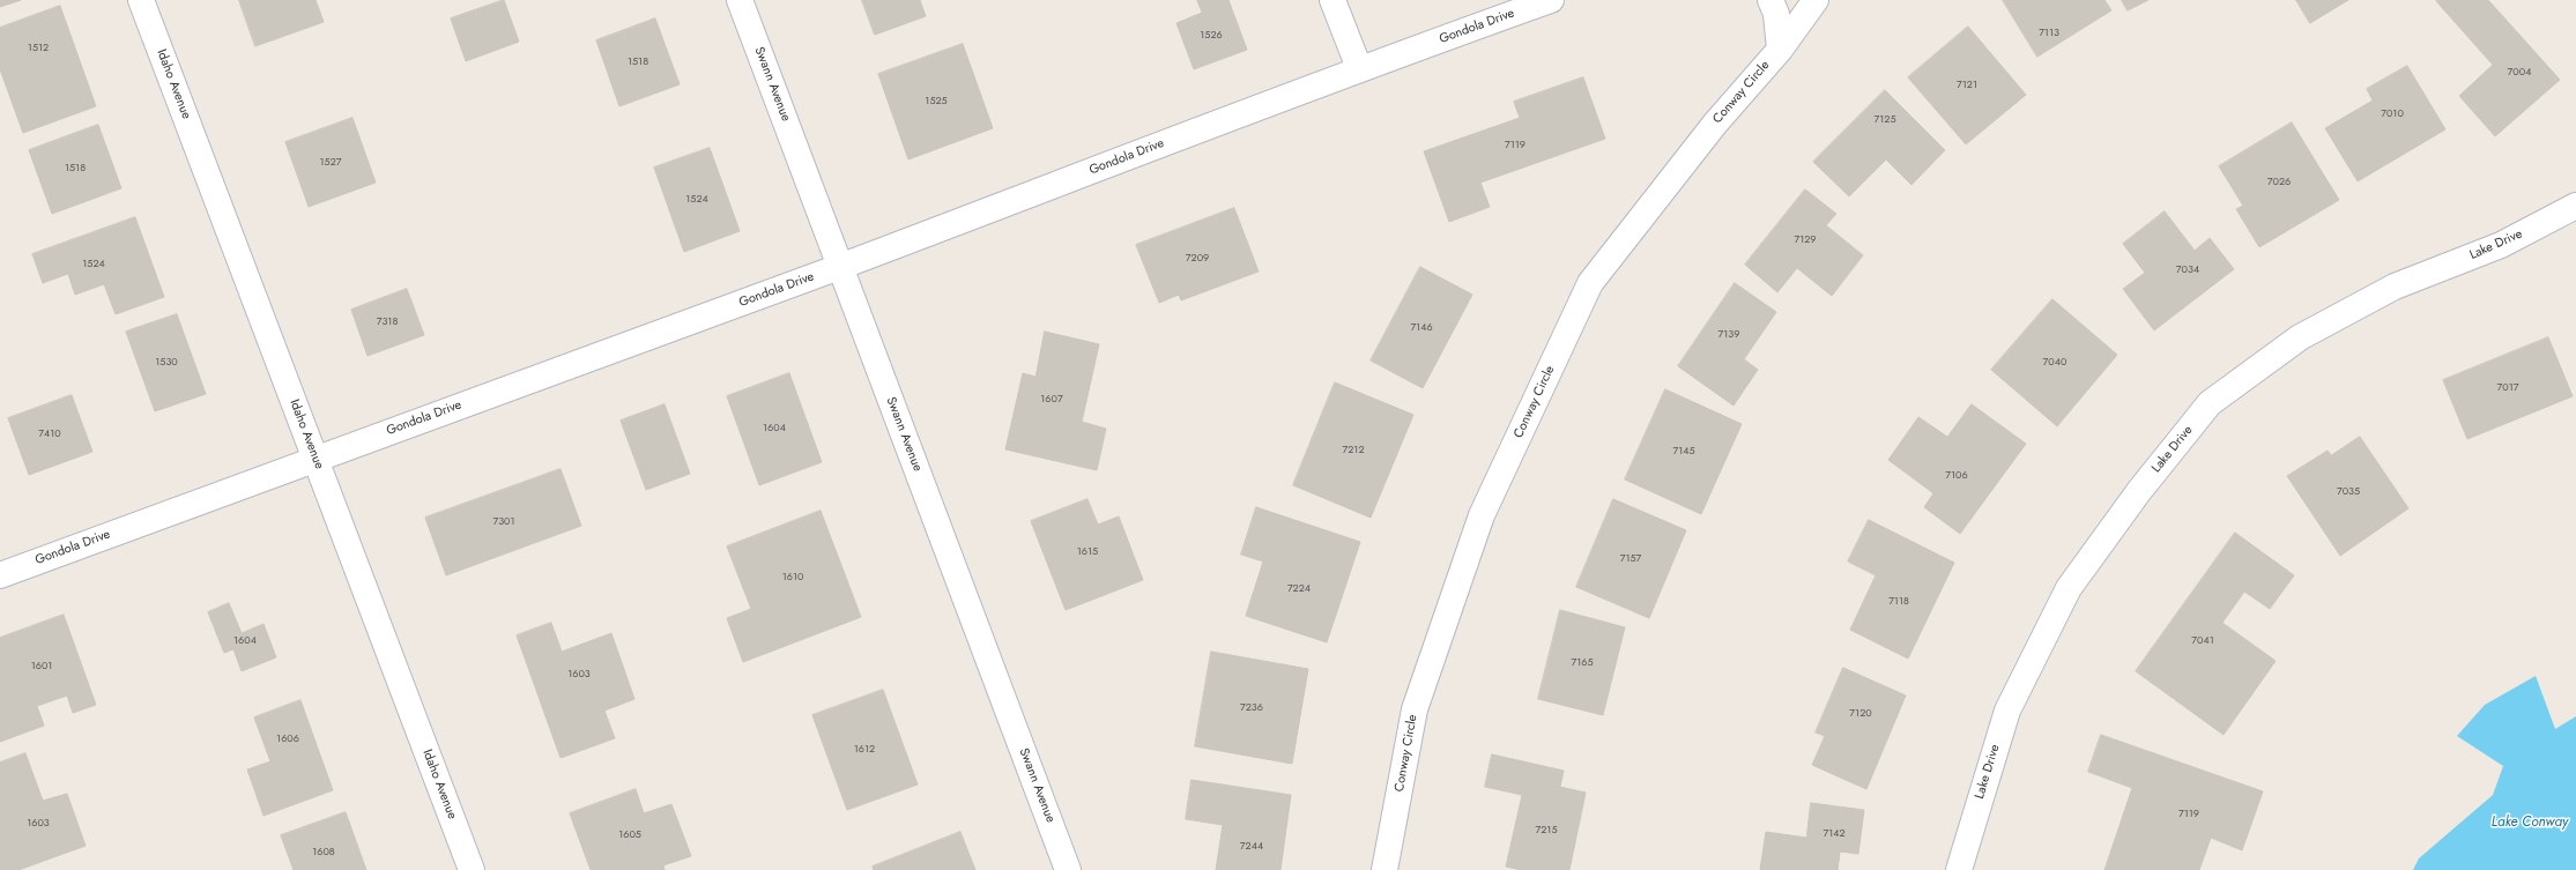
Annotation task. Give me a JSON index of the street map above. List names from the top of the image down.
{
  "streets": {
    "street": [
      "Gondola Drive",
      "Idaho Avenue",
      "Swann Avenue",
      "Conway Circle",
      "Lake Drive"
    ]
  },
  "crossings": [
    ["Gondola Drive", "Idaho Avenue"],
    ["Gondola Drive", "Swann Avenue"]
  ],
  "water": ["Lake Conway"],
  "house_numbers": [
    "7113",
    "1526",
    "1512",
    "1518",
    "7004",
    "7121",
    "1525",
    "7010",
    "7125",
    "7119",
    "1527",
    "1518",
    "7026",
    "1524",
    "7129",
    "7209",
    "1524",
    "7034",
    "7318",
    "7146",
    "7139",
    "1530",
    "7040",
    "7017",
    "1607",
    "1604",
    "7410",
    "7212",
    "7145",
    "7106",
    "7035",
    "7301",
    "1615",
    "7157",
    "1610",
    "7224",
    "7118",
    "1604",
    "7041",
    "7165",
    "1601",
    "1603",
    "7236",
    "7120",
    "1606",
    "1612",
    "7119",
    "1603",
    "7215",
    "7142",
    "1605",
    "7244",
    "1608"
  ]
}
